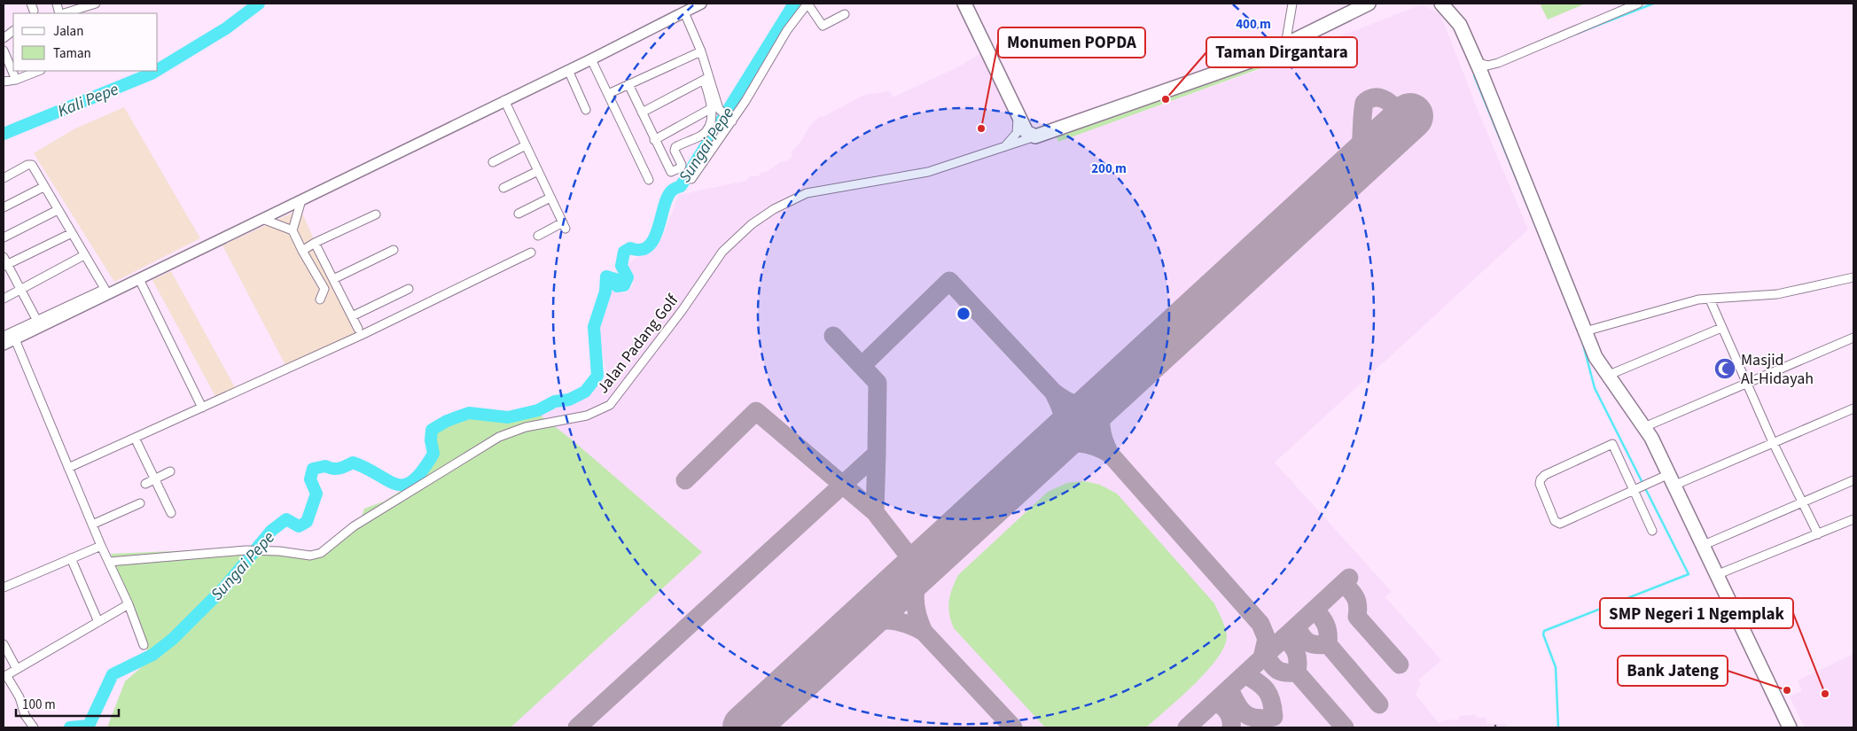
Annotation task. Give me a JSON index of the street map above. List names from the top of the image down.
{
  "streets": {
    "street": ["Jalan Padang Golf"]
  },
  "water": ["Kali Pepe", "Sungai Pepe"],
  "places": {
    "other": [
      "Taman Dirgantara",
      "Monumen POPDA",
      "Bank Jateng",
      "SMP Negeri 1 Ngemplak"
    ],
    "mosque": ["Masjid Al-Hidayah"]
  },
  "legend": ["Jalan", "Taman"],
  "scale_bar": "100 m",
  "rings": ["400 m", "200 m"]
}
